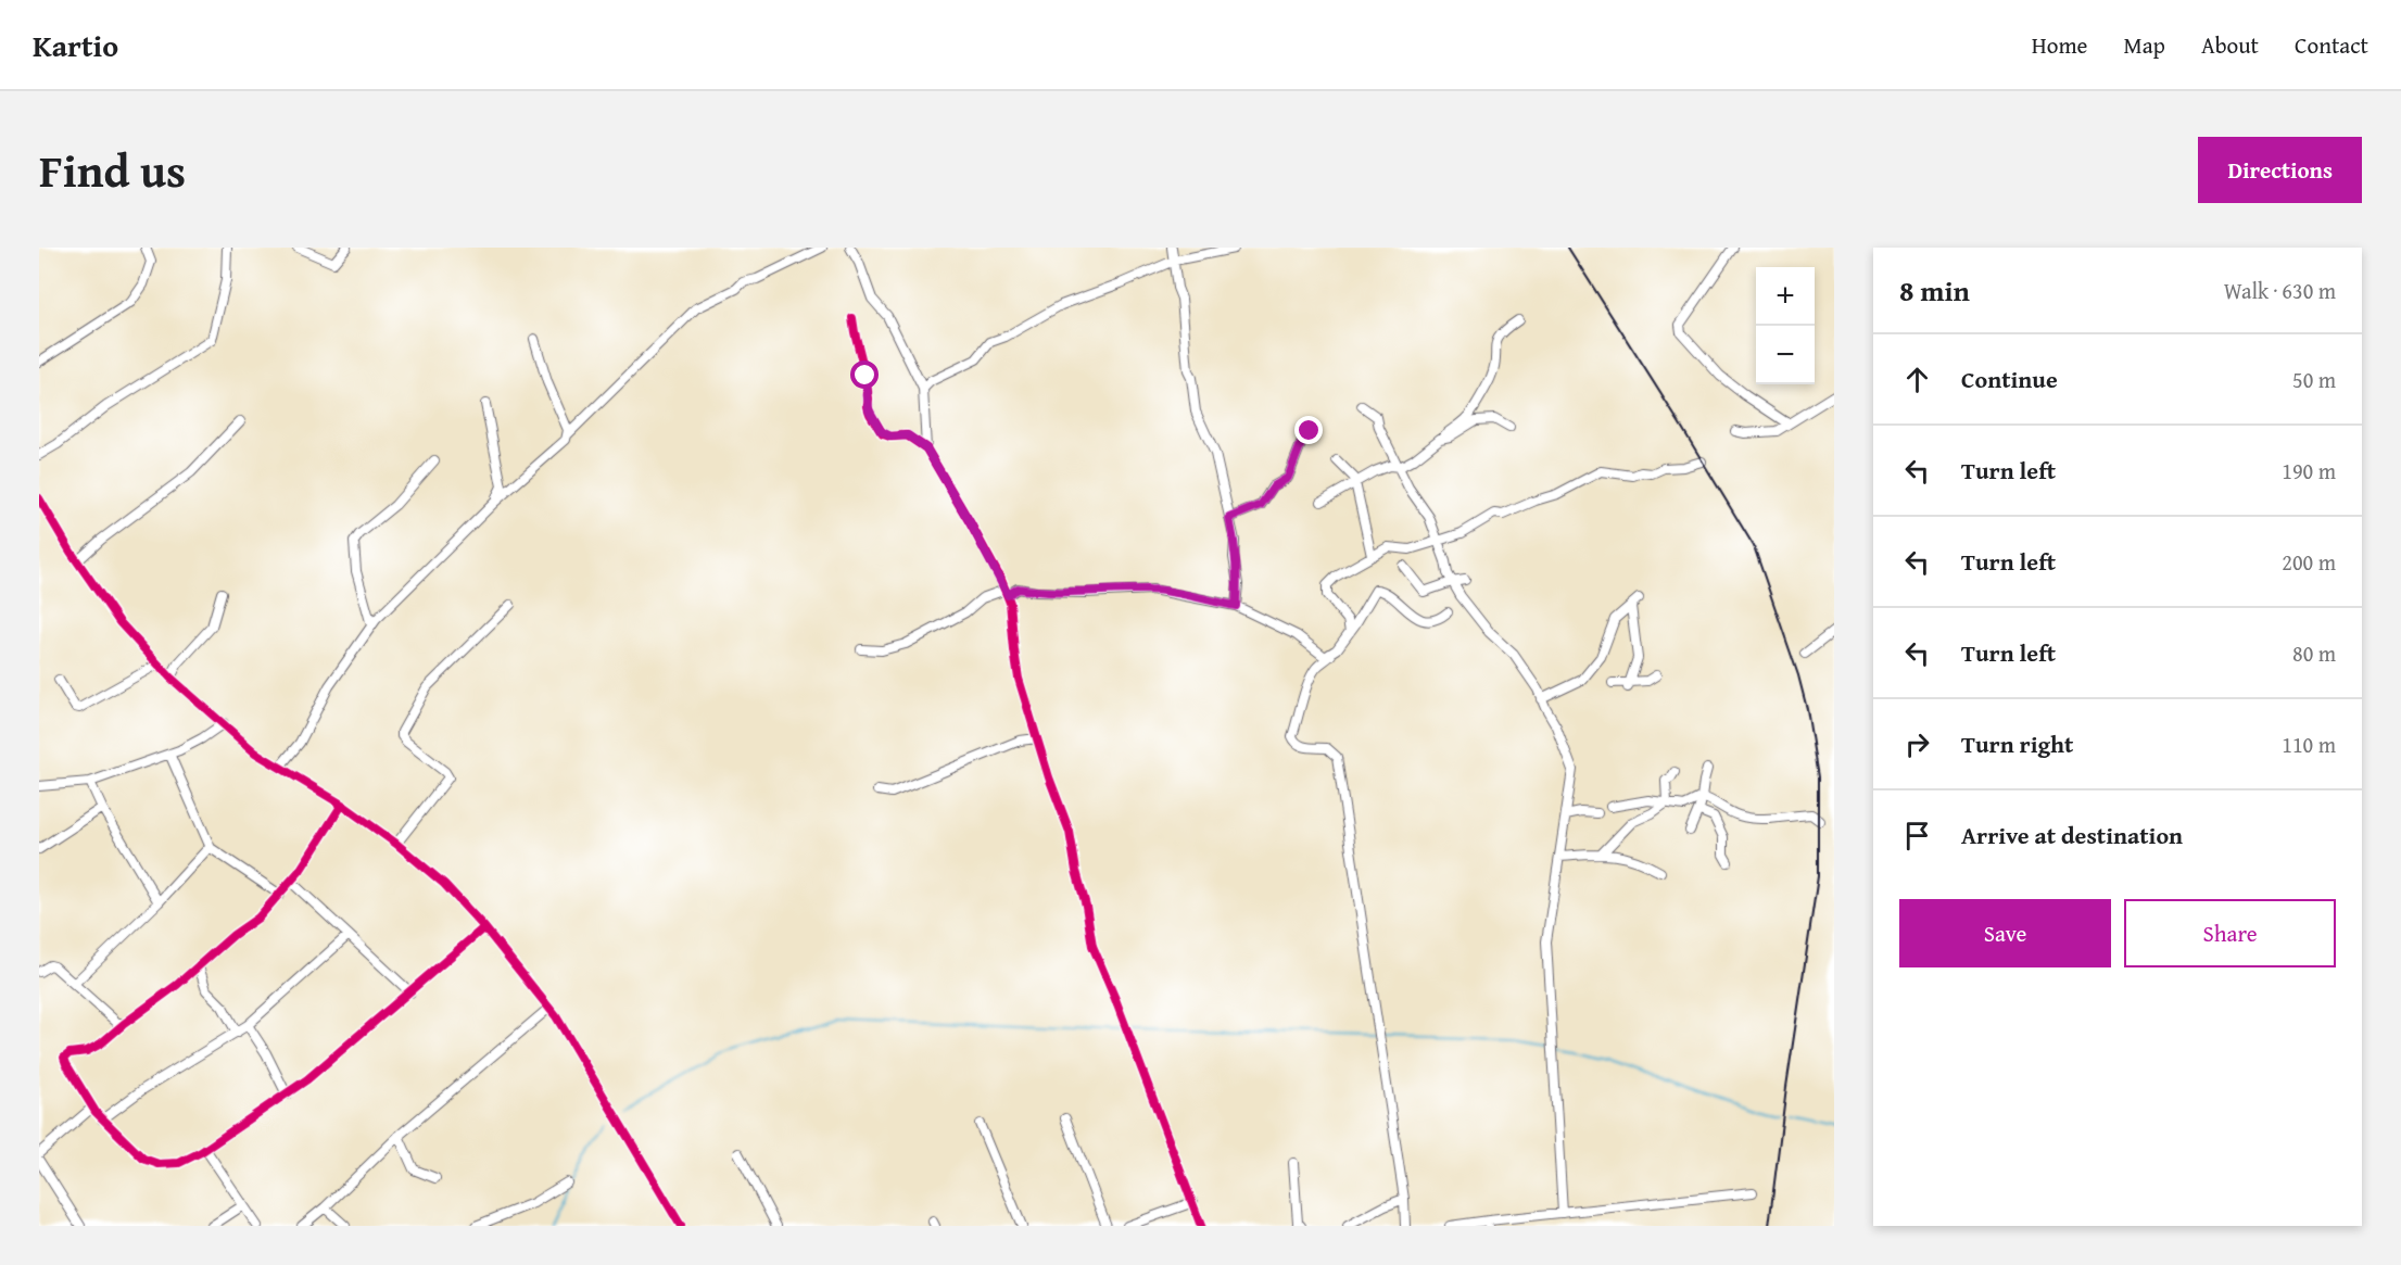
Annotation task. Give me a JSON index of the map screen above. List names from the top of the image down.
{
  "page": {
    "header": "Kartio",
    "nav": [
      "Home",
      "Map",
      "About",
      "Contact"
    ],
    "title": "Find us",
    "buttons": [
      "Directions",
      ["Save", "Share"]
    ],
    "heading": ["8 min", "Walk · 630 m"],
    "map_buttons": ["+", "−"],
    "list": [
      ["Continue", "50 m"],
      ["Turn left", "190 m"],
      ["Turn left", "200 m"],
      ["Turn left", "80 m"],
      ["Turn right", "110 m"],
      "Arrive at destination"
    ]
  }
}
